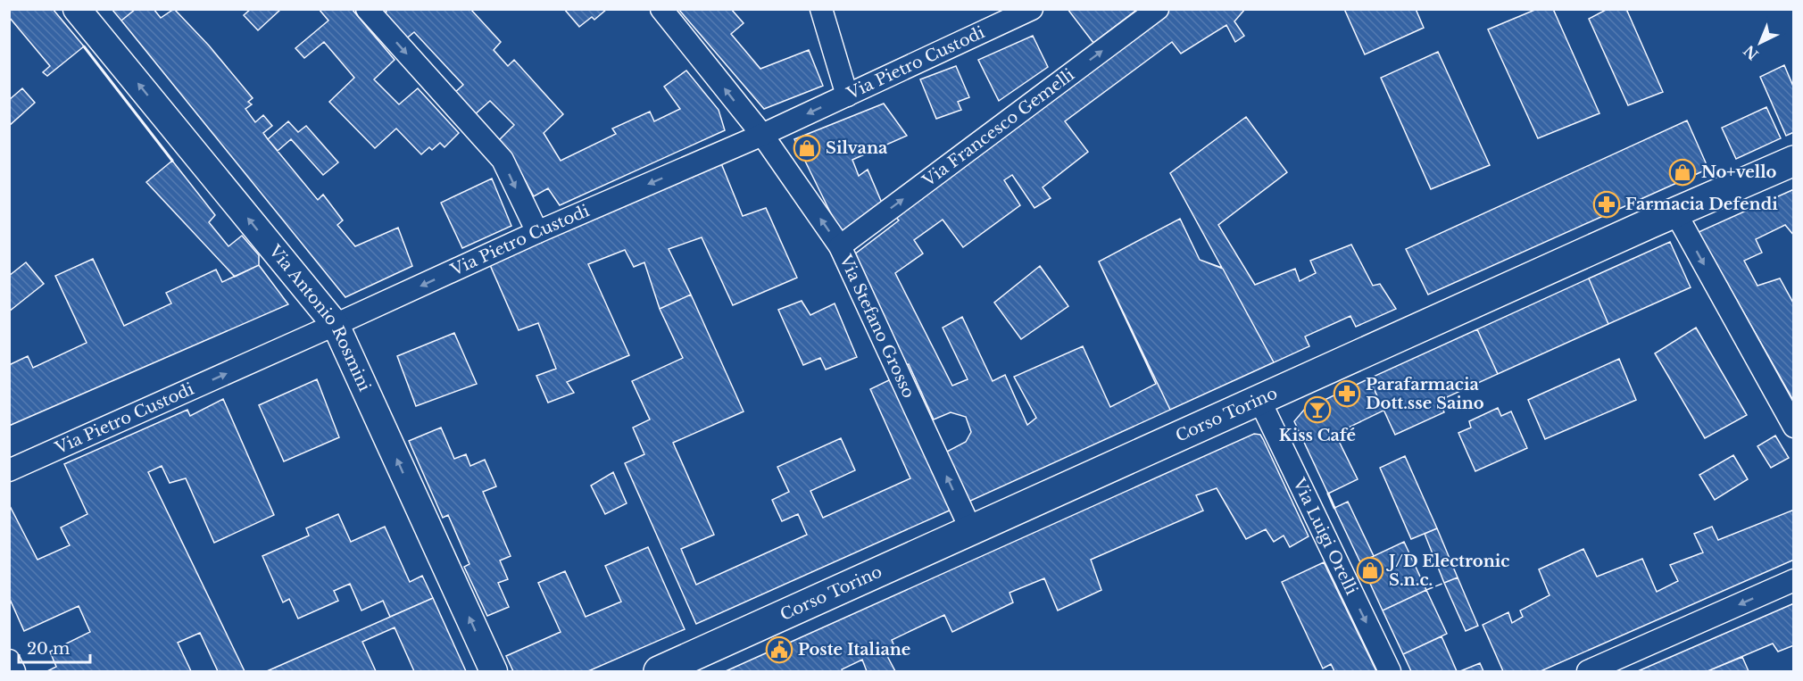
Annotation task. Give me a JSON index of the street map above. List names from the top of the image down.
{
  "streets": {
    "main road": ["Corso Torino"],
    "street": [
      "Via Pietro Custodi",
      "Via Francesco Gemelli",
      "Via Antonio Rosmini",
      "Via Stefano Grosso",
      "Via Luigi Orelli"
    ]
  },
  "crossings": [
    ["Via Pietro Custodi", "Via Antonio Rosmini"],
    ["Via Pietro Custodi", "Via Stefano Grosso"],
    ["Via Francesco Gemelli", "Via Stefano Grosso"],
    ["Via Stefano Grosso", "Corso Torino"],
    ["Corso Torino", "Via Luigi Orelli"]
  ],
  "one_way": [
    "Via Francesco Gemelli",
    "Via Antonio Rosmini",
    "Via Stefano Grosso",
    "Via Luigi Orelli"
  ],
  "places": {
    "shop": ["Silvana", "No+vello", "J/D Electronic S.n.c."],
    "pharmacy": ["Farmacia Defendi", "Parafarmacia Dott.sse Saino"],
    "bar": ["Kiss Café"],
    "public building": ["Poste Italiane"]
  },
  "scale_bar": "20 m",
  "north": "bottom left"
}
